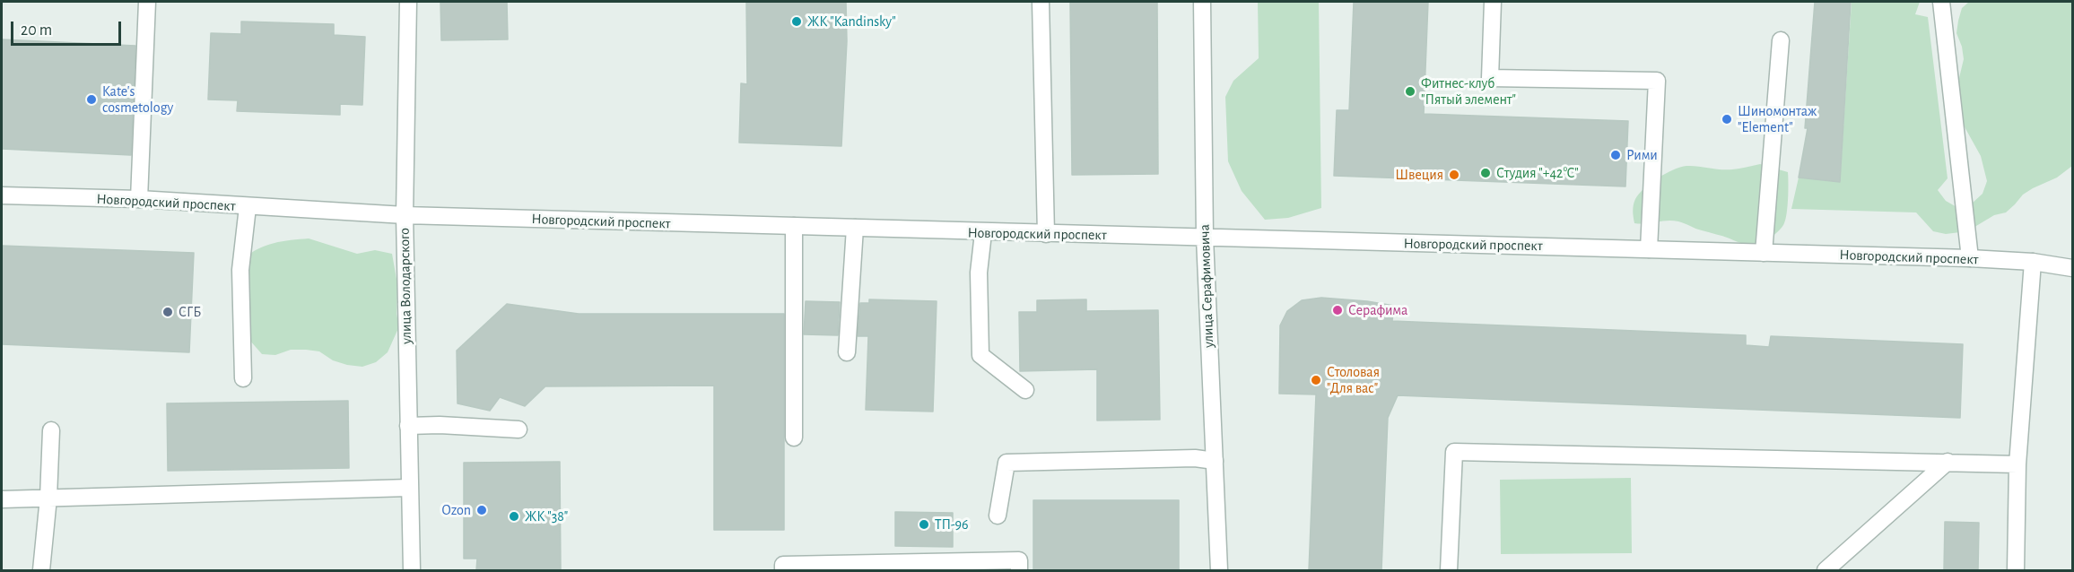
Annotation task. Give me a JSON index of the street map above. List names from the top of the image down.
{
  "streets": {
    "street": ["Новгородский проспект", "улица Володарского", "улица Серафимовича"]
  },
  "crossings": [
    ["Новгородский проспект", "улица Володарского"],
    ["Новгородский проспект", "улица Серафимовича"]
  ],
  "places": [
    "ЖК \"Kandinsky\"",
    "Фитнес-клуб \"Пятый элемент\"",
    "Kate's cosmetology",
    "Шиномонтаж \"Element\"",
    "Рими",
    "Студия \"+42°C\"",
    "Швеция",
    "Серафима",
    "СГБ",
    "Столовая \"Для вас\"",
    "Ozon",
    "ЖК \"38\"",
    "ТП-96"
  ],
  "scale_bar": "20 m"
}
